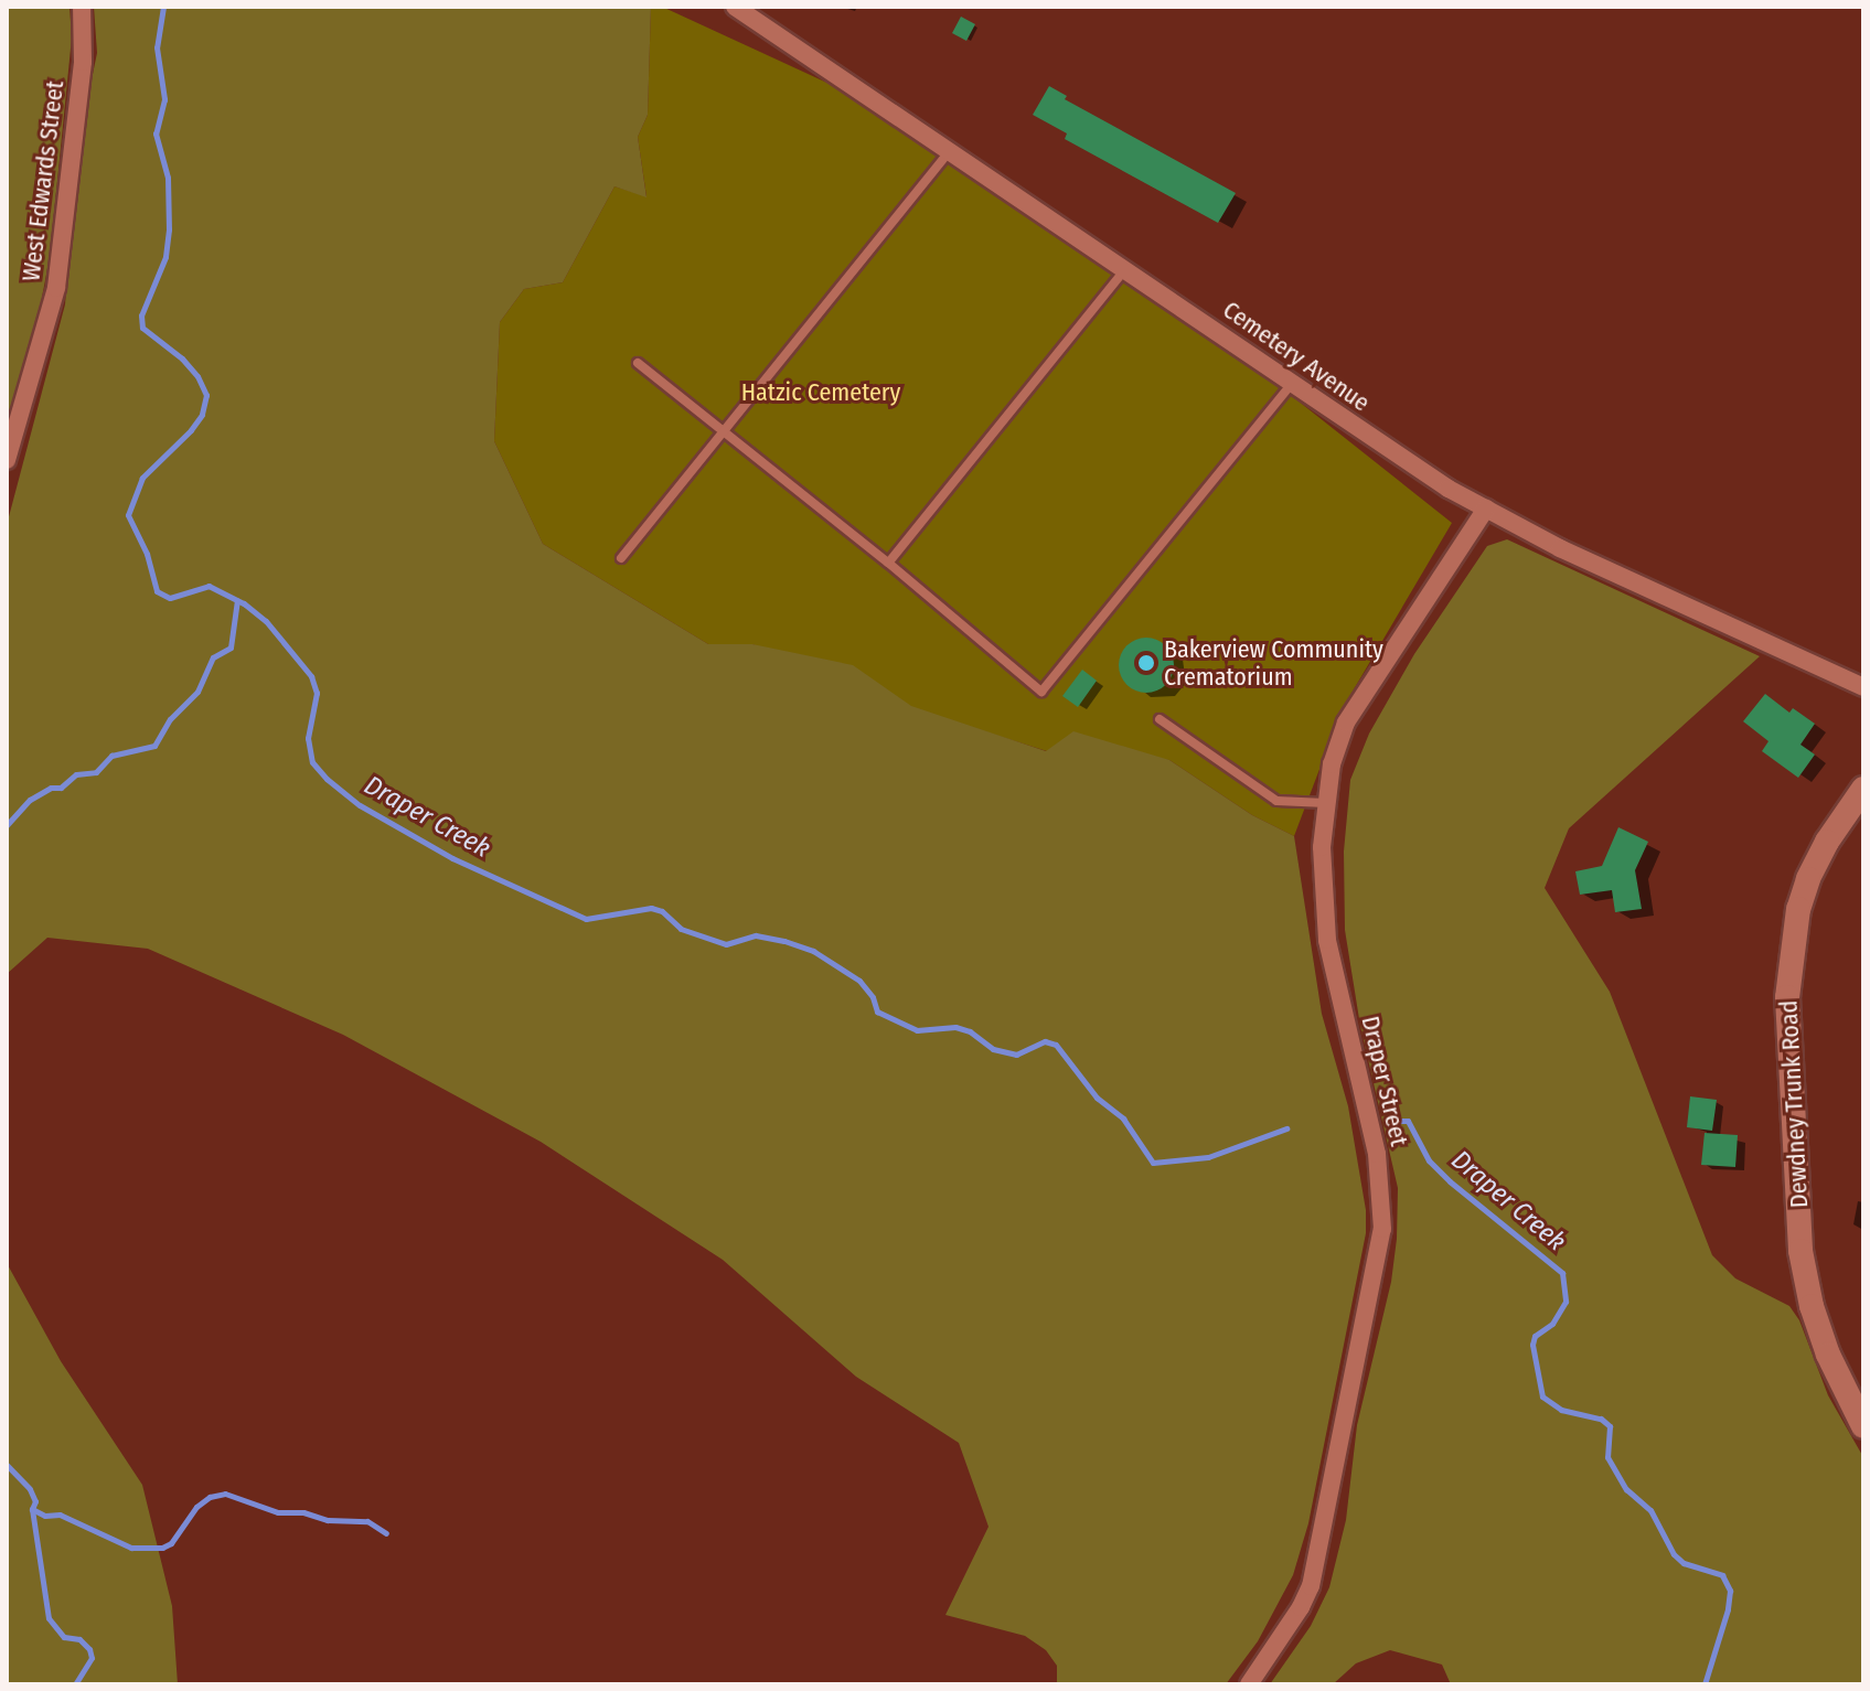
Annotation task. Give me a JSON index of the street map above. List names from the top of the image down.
{
  "streets": {
    "main road": ["Dewdney Trunk Road"],
    "street": ["West Edwards Street", "Cemetery Avenue", "Draper Street"]
  },
  "crossings": [
    ["Cemetery Avenue", "Draper Street"]
  ],
  "water": ["Draper Creek"],
  "parks": ["Hatzic Cemetery"],
  "places": ["Bakerview Community Crematorium"]
}
